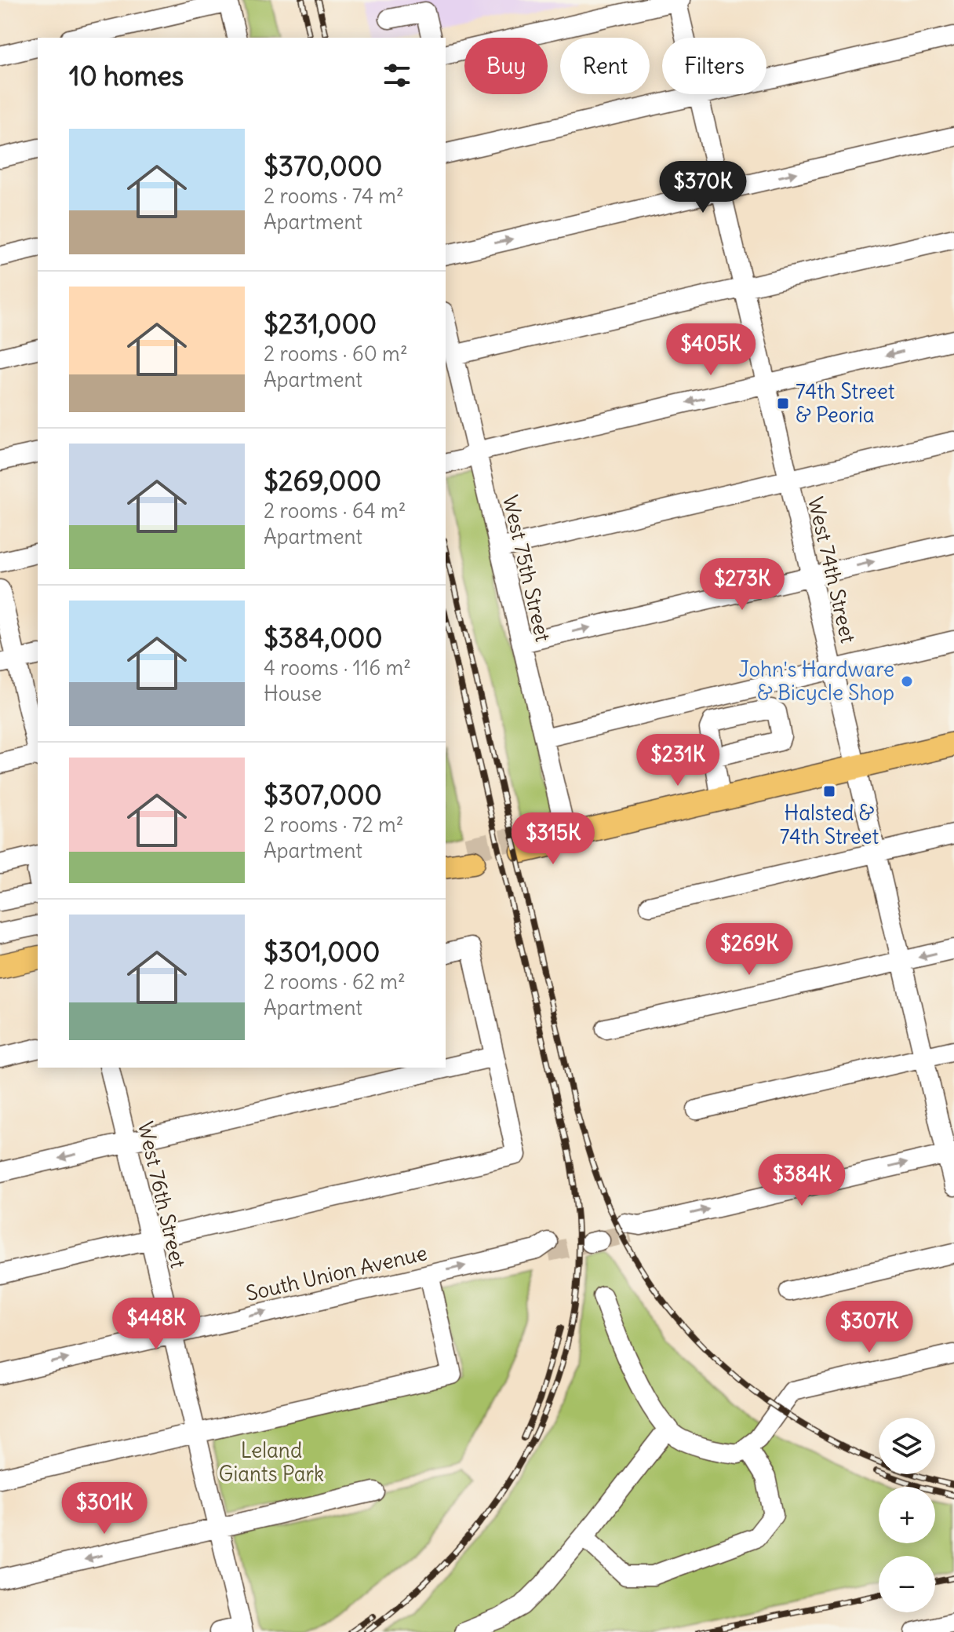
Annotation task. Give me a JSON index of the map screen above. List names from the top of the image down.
{
  "streets": {
    "street": [
      "West 75th Street",
      "West 74th Street",
      "West 76th Street",
      "South Union Avenue"
    ]
  },
  "crossings": [
    ["West 76th Street", "South Union Avenue"]
  ],
  "parks": ["Leland Giants Park"],
  "places": {
    "transit": ["74th Street & Peoria", "Halsted & 74th Street"],
    "other": ["John's Hardware & Bicycle Shop"]
  },
  "page": {
    "chip": ["Buy", "Rent", "Filters"],
    "heading": "10 homes",
    "list": [
      {
        "name": "$370,000",
        "note": "2 rooms · 74 m² · Apartment"
      },
      {
        "name": "$231,000",
        "note": "2 rooms · 60 m² · Apartment"
      },
      {
        "name": "$269,000",
        "note": "2 rooms · 64 m² · Apartment"
      },
      {
        "name": "$384,000",
        "note": "4 rooms · 116 m² · House"
      },
      {
        "name": "$307,000",
        "note": "2 rooms · 72 m² · Apartment"
      },
      {
        "name": "$301,000",
        "note": "2 rooms · 62 m² · Apartment"
      }
    ],
    "price": [
      "$370K",
      "$405K",
      "$273K",
      "$231K",
      "$315K",
      "$269K",
      "$384K",
      "$448K",
      "$307K",
      "$301K"
    ],
    "map_buttons": ["+", "−"]
  }
}
